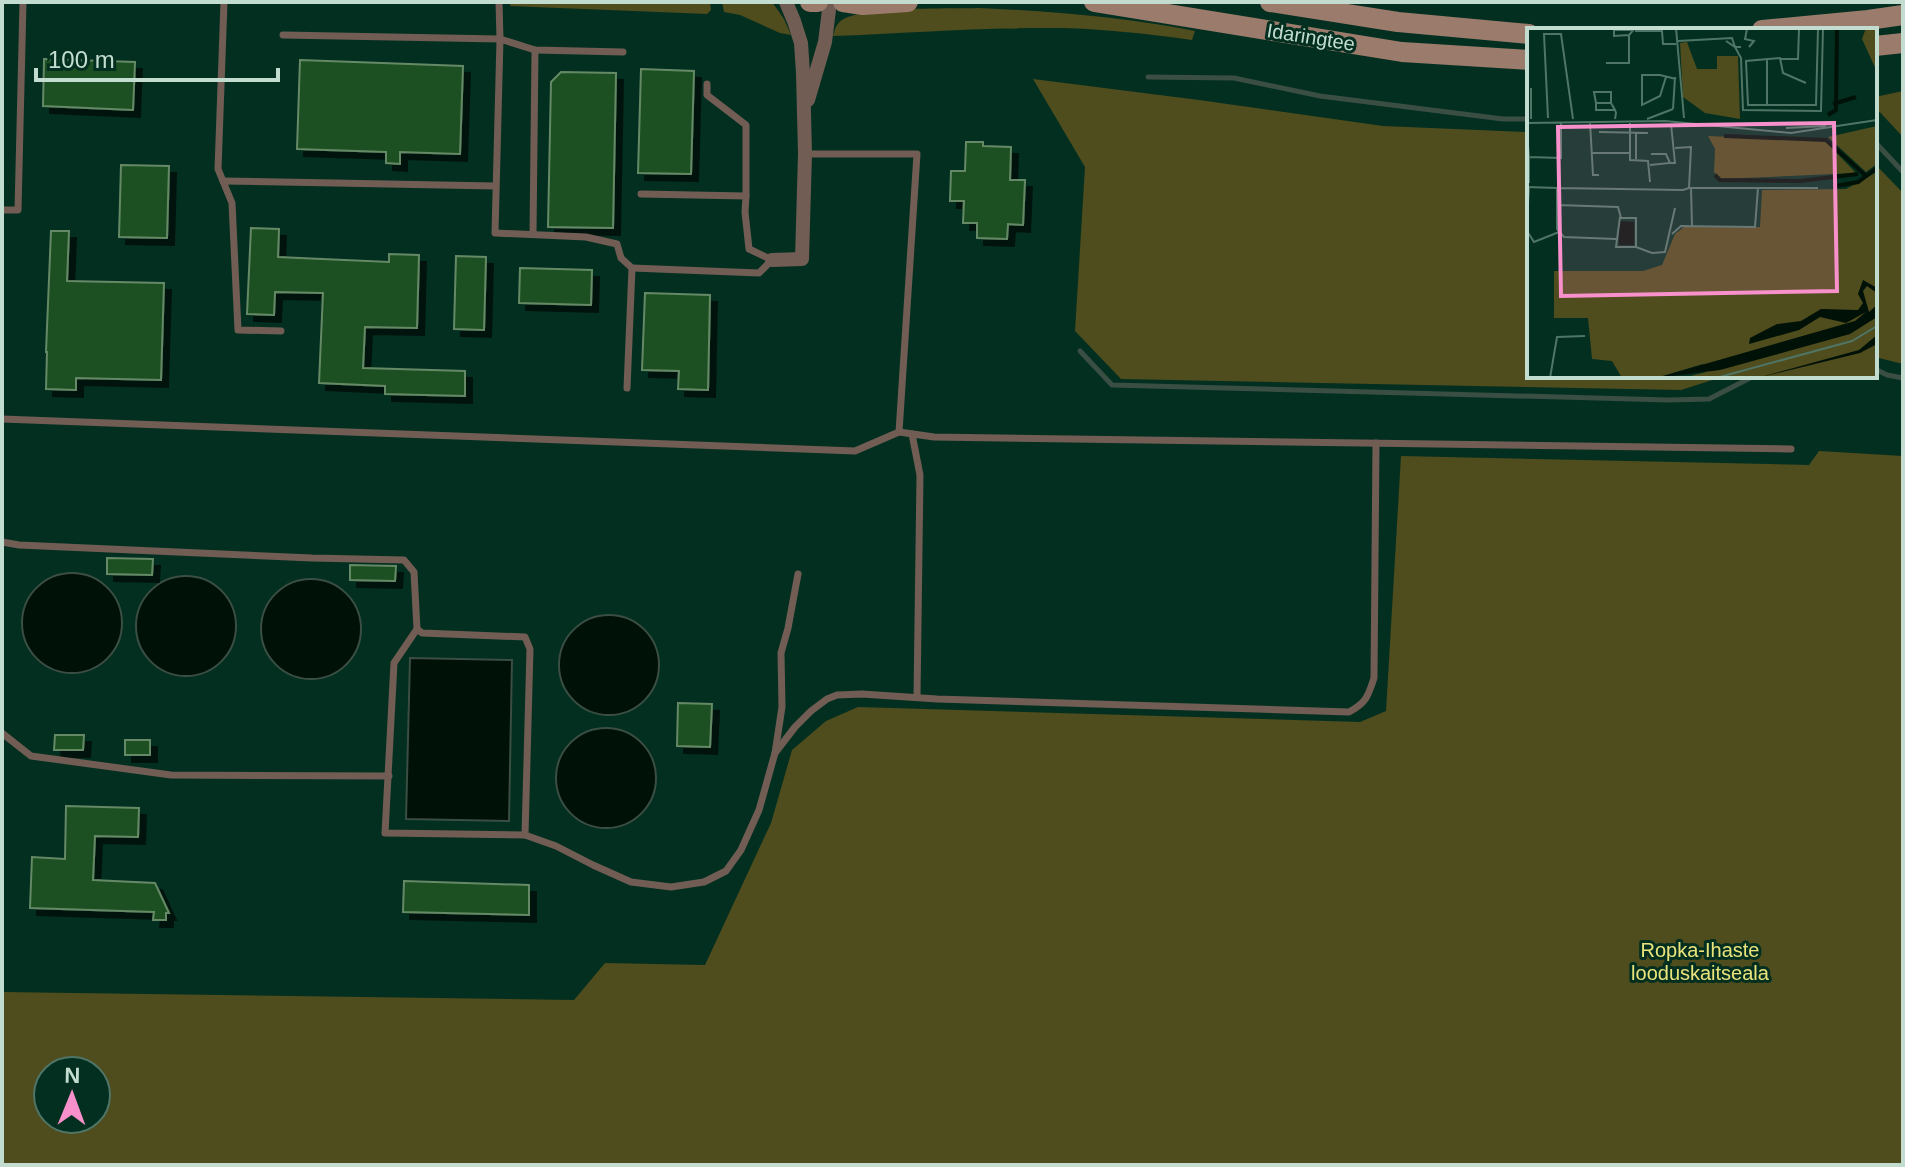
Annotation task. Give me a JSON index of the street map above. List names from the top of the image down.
{
  "streets": {
    "main road": ["Idaringtee"]
  },
  "parks": ["Ropka-Ihaste looduskaitseala"],
  "scale_bar": "100 m",
  "north": "top"
}
